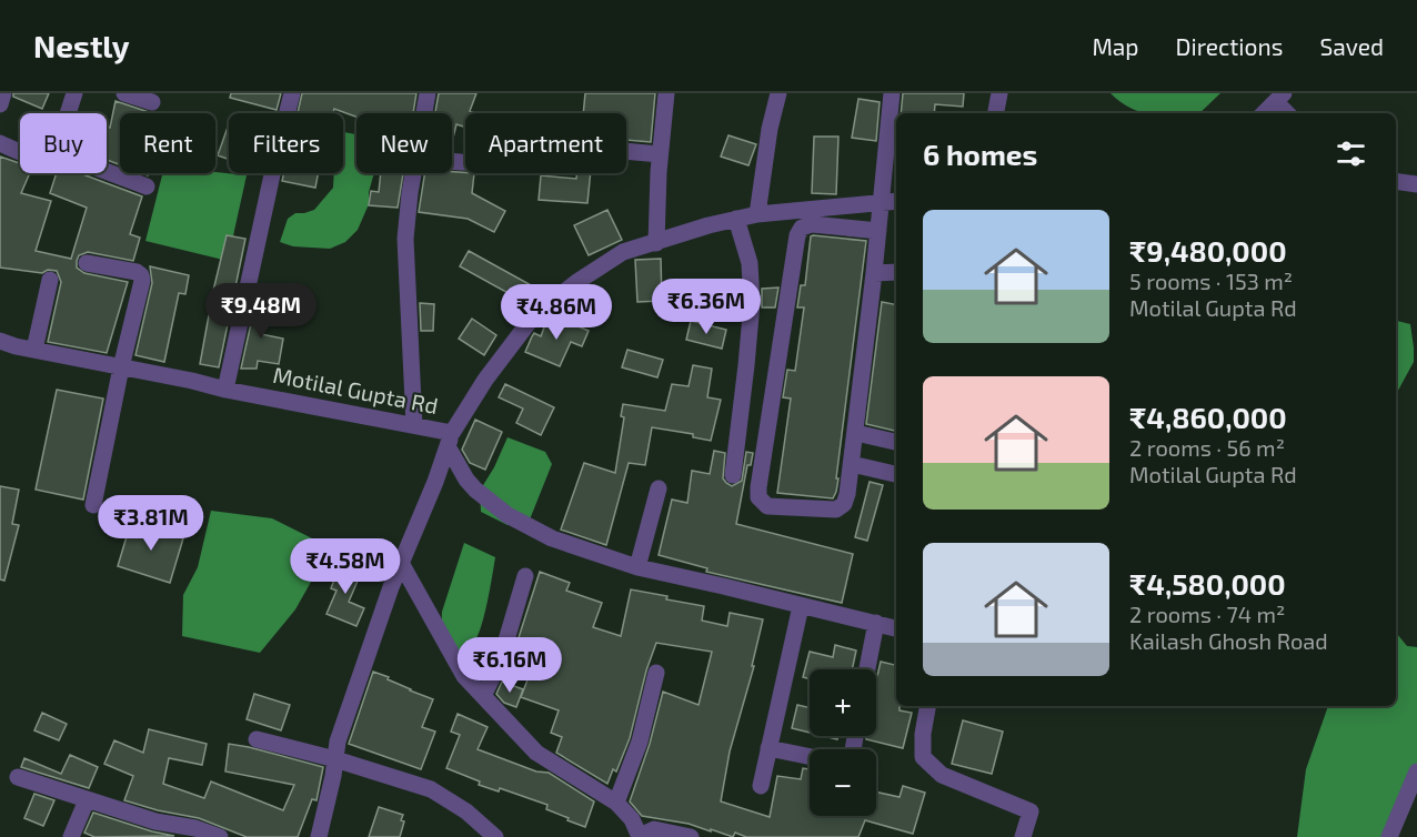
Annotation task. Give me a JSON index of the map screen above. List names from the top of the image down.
{
  "streets": {
    "street": ["Motilal Gupta Rd"]
  },
  "page": {
    "header": "Nestly",
    "nav": ["Map", "Directions", "Saved"],
    "chip": [
      "Buy",
      "Rent",
      "Filters",
      "New",
      "Apartment"
    ],
    "heading": "6 homes",
    "list": [
      {
        "name": "₹9,480,000",
        "note": "5 rooms · 153 m² · Motilal Gupta Rd"
      },
      {
        "name": "₹4,860,000",
        "note": "2 rooms · 56 m² · Motilal Gupta Rd"
      },
      {
        "name": "₹4,580,000",
        "note": "2 rooms · 74 m² · Kailash Ghosh Road"
      }
    ],
    "price": [
      "₹6.36M",
      "₹9.48M",
      "₹4.86M",
      "₹3.81M",
      "₹4.58M",
      "₹6.16M"
    ],
    "map_buttons": ["+", "−"]
  }
}
